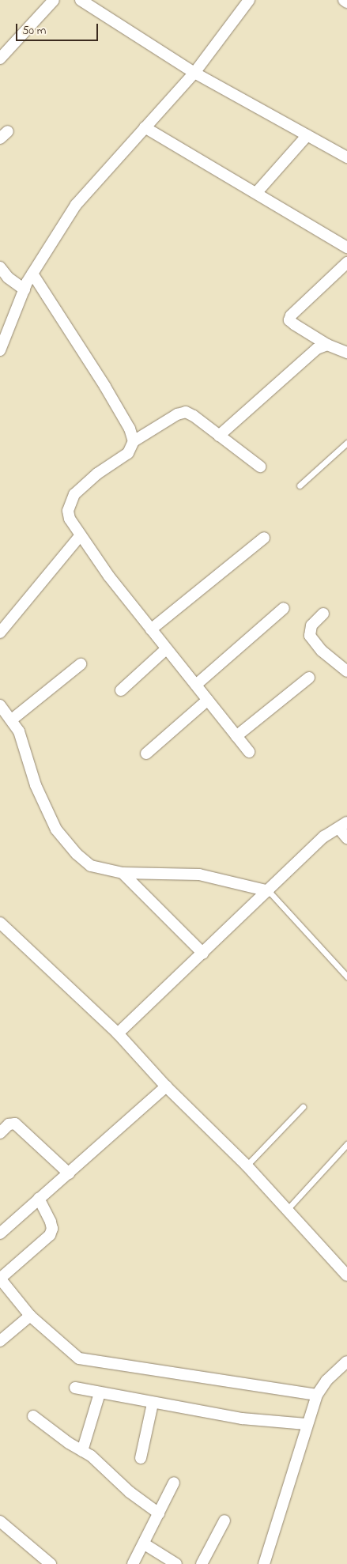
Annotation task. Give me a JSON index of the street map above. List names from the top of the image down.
{
  "scale_bar": "50 m"
}
